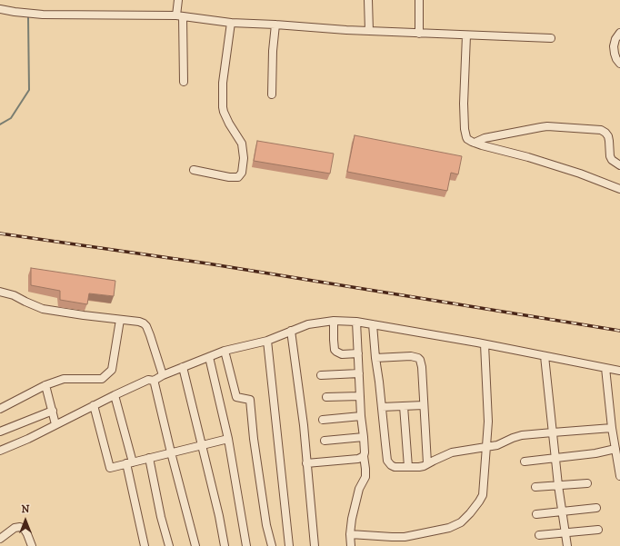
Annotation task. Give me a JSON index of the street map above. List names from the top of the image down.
{
  "north": "top"
}
